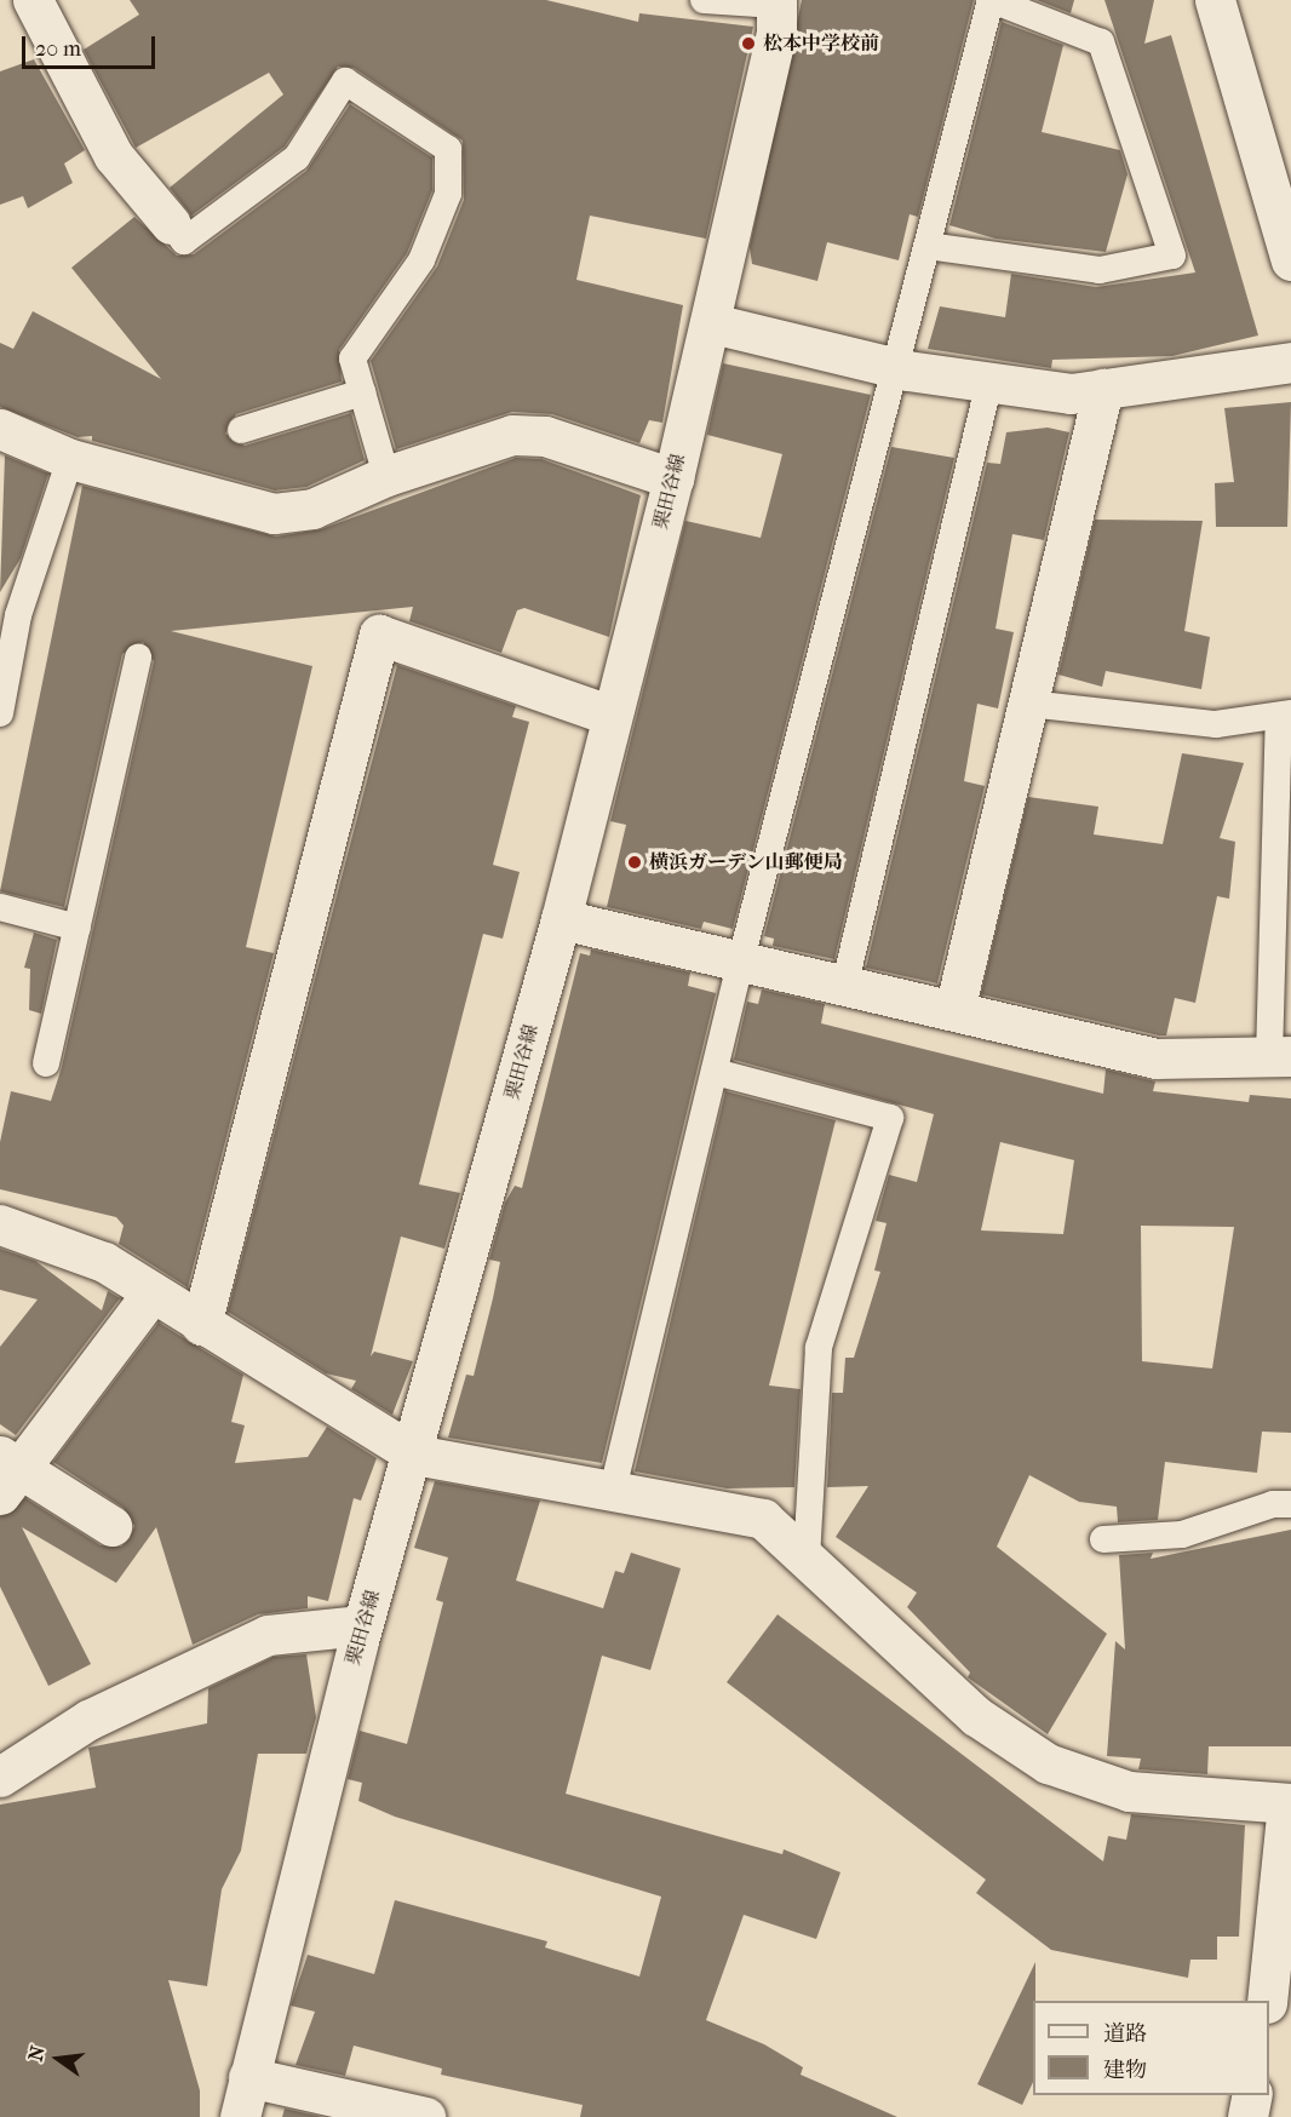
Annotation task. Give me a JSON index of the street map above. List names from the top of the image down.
{
  "streets": {
    "street": ["栗田谷線"]
  },
  "places": ["松本中学校前", "横浜ガーデン山郵便局"],
  "legend": ["道路", "建物"],
  "scale_bar": "20 m",
  "north": "left"
}
